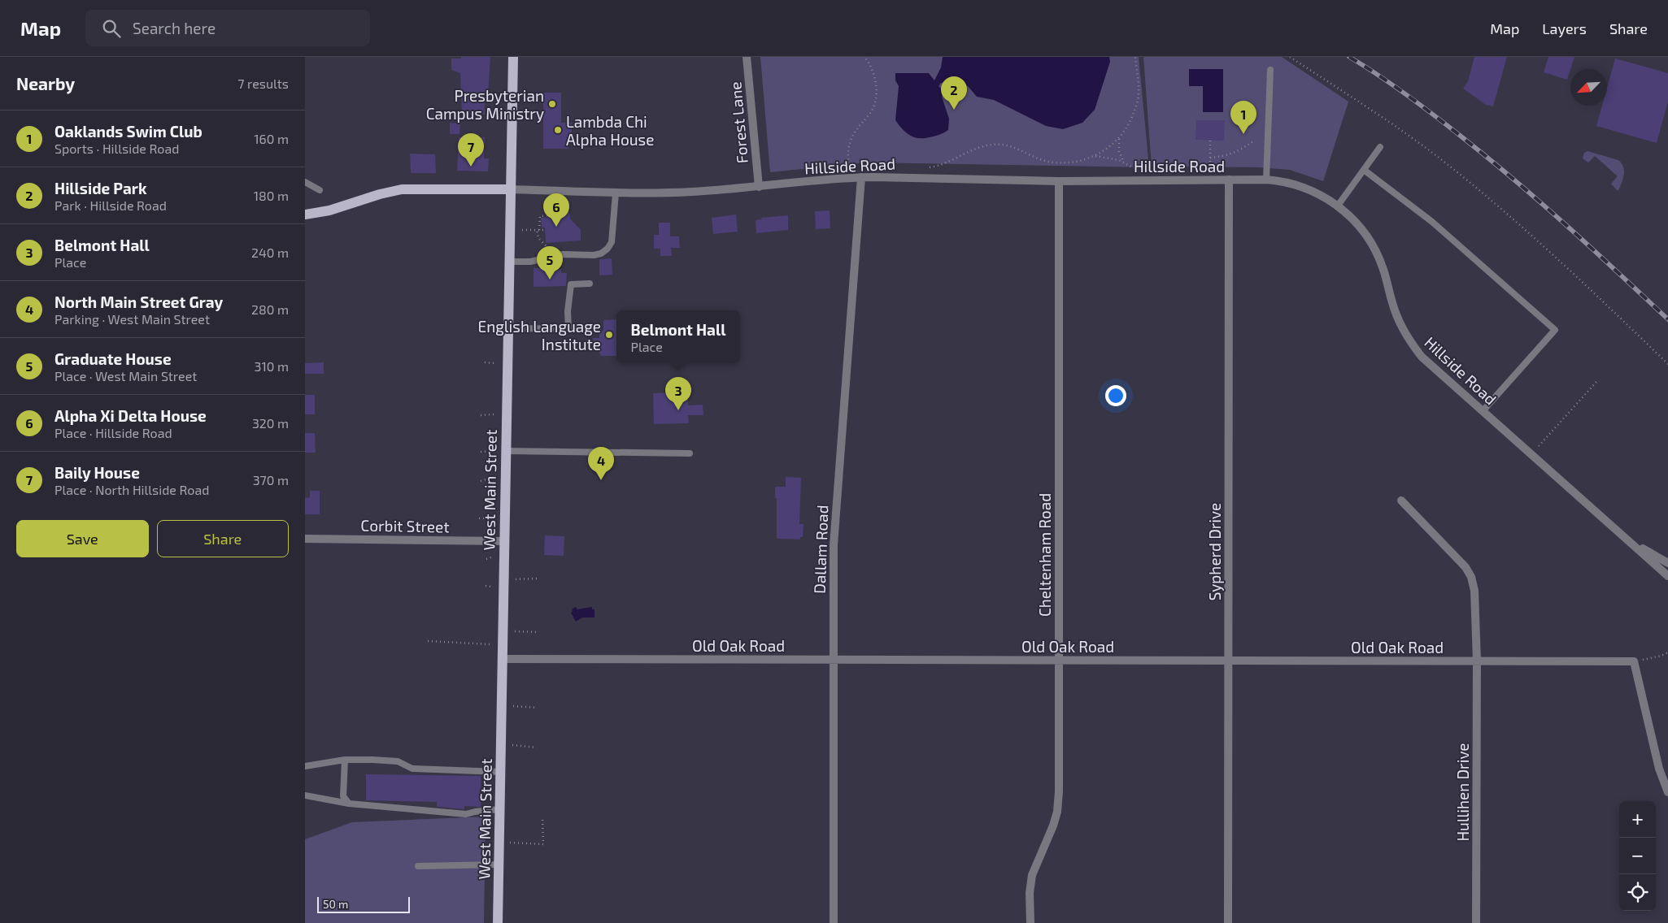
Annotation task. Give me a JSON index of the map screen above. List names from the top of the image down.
{
  "streets": {
    "main road": ["West Main Street"],
    "street": [
      "Forest Lane",
      "Hillside Road",
      "Corbit Street",
      "Dallam Road",
      "Sypherd Drive",
      "Cheltenham Road",
      "Old Oak Road",
      "Hullihen Drive"
    ]
  },
  "crossings": [
    ["Forest Lane", "Hillside Road"],
    ["Hillside Road", "West Main Street"],
    ["Hillside Road", "Dallam Road"],
    ["Hillside Road", "Sypherd Drive"],
    ["Hillside Road", "Cheltenham Road"],
    ["West Main Street", "Corbit Street"],
    ["West Main Street", "Old Oak Road"],
    ["Dallam Road", "Old Oak Road"],
    ["Sypherd Drive", "Old Oak Road"],
    ["Cheltenham Road", "Old Oak Road"],
    ["Old Oak Road", "Hullihen Drive"]
  ],
  "places": ["Presbyterian Campus Ministry", "Lambda Chi Alpha House", "English Language Institute"],
  "scale_bar": "50 m",
  "north": "bottom left",
  "page": {
    "header": "Map",
    "search": "Search here",
    "nav": ["Map", "Layers", "Share"],
    "heading": ["Nearby", "7 results"],
    "pins": [
      "2",
      "1",
      "7",
      "6",
      "5",
      "3",
      "4"
    ],
    "list": [
      {
        "mark": "1",
        "name": "Oaklands Swim Club",
        "note": "Sports · Hillside Road",
        "value": "160 m"
      },
      {
        "mark": "2",
        "name": "Hillside Park",
        "note": "Park · Hillside Road",
        "value": "180 m"
      },
      {
        "mark": "3",
        "name": "Belmont Hall",
        "note": "Place",
        "value": "240 m"
      },
      {
        "mark": "4",
        "name": "North Main Street Gray",
        "note": "Parking · West Main Street",
        "value": "280 m"
      },
      {
        "mark": "5",
        "name": "Graduate House",
        "note": "Place · West Main Street",
        "value": "310 m"
      },
      {
        "mark": "6",
        "name": "Alpha Xi Delta House",
        "note": "Place · Hillside Road",
        "value": "320 m"
      },
      {
        "mark": "7",
        "name": "Baily House",
        "note": "Place · North Hillside Road",
        "value": "370 m"
      }
    ],
    "popup": ["Belmont Hall", "Place"],
    "buttons": ["Save", "Share"],
    "map_buttons": ["+", "−"],
    "scale": "50 m"
  }
}
